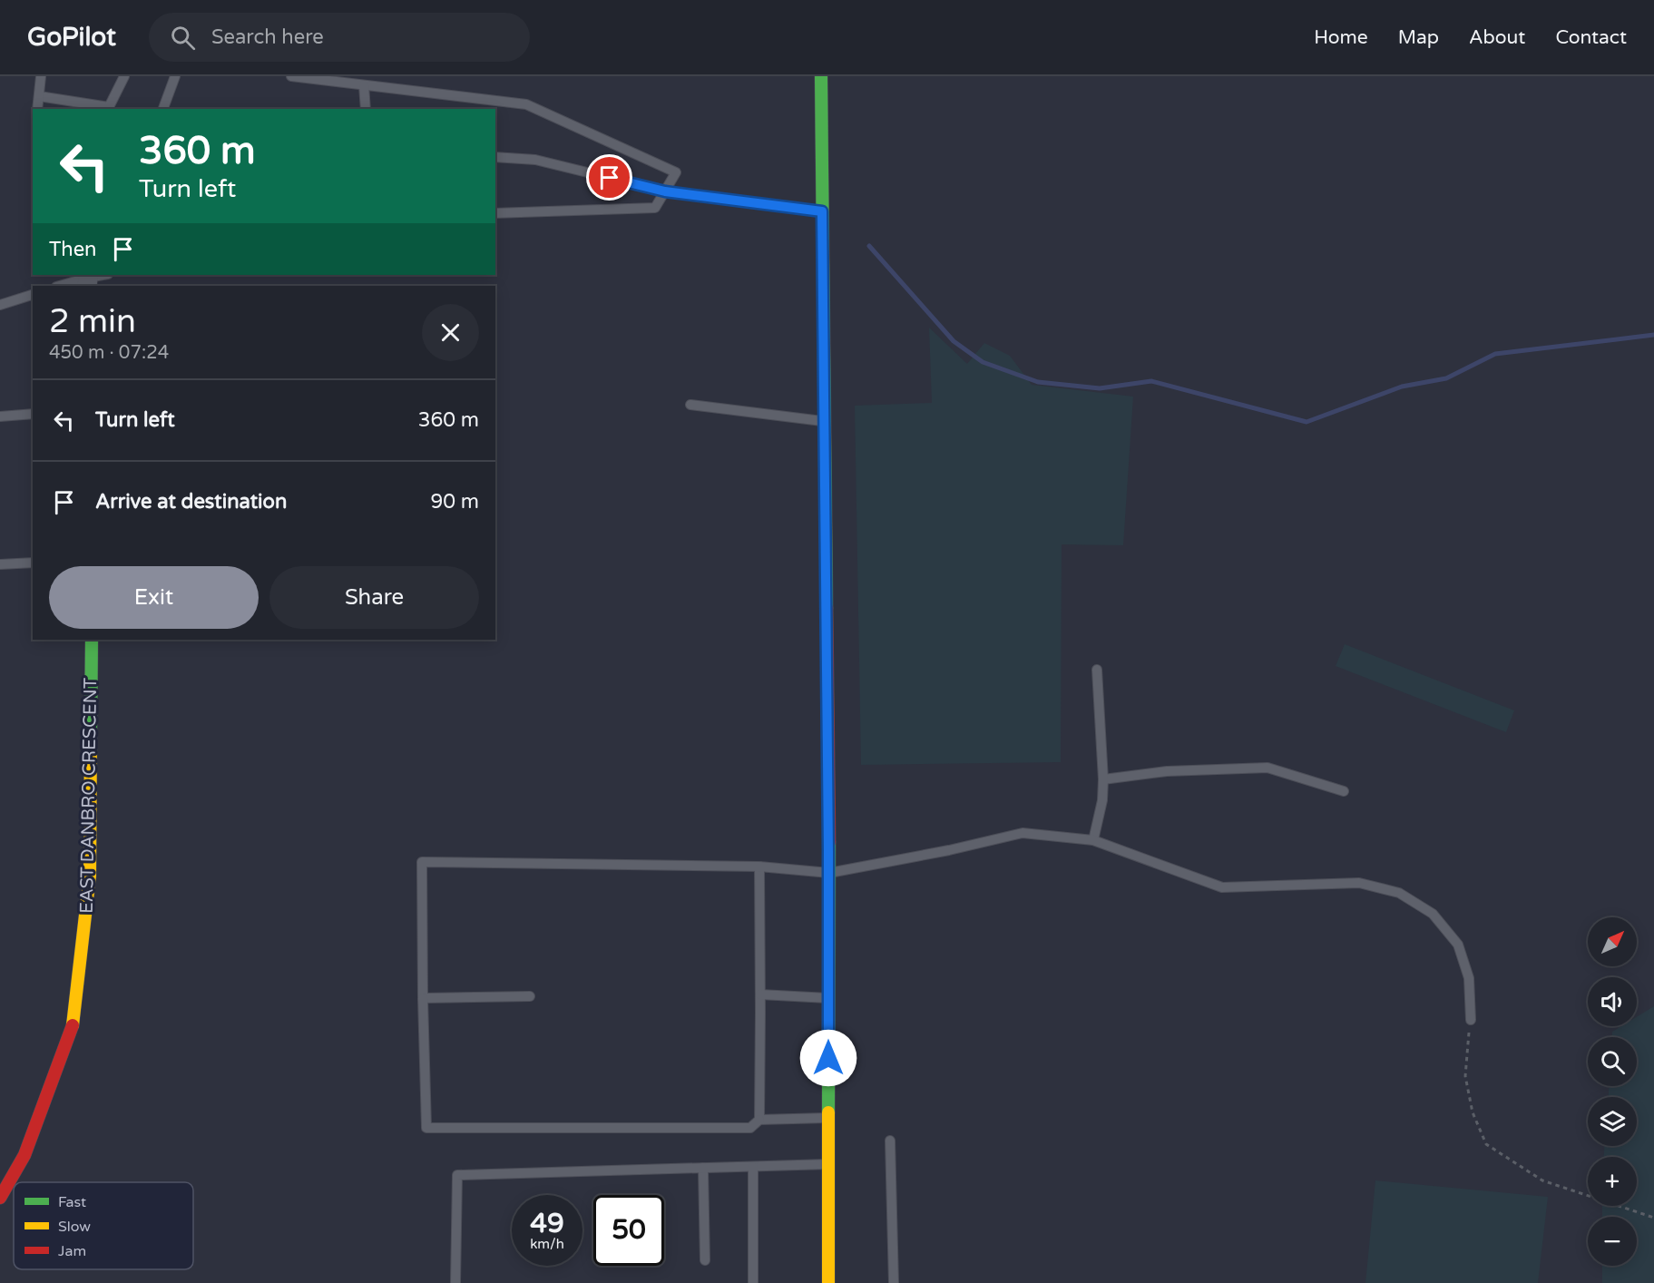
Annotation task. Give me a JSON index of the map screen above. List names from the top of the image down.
{
  "streets": {
    "main road": ["EAST DANBRO CRESCENT"]
  },
  "legend": ["Fast", "Slow", "Jam"],
  "north": "top right",
  "page": {
    "header": "GoPilot",
    "search": "Search here",
    "nav": [
      "Home",
      "Map",
      "About",
      "Contact"
    ],
    "turn": ["360 m", "Turn left"],
    "then": "Then",
    "heading": ["2 min", "450 m · 07:24"],
    "list": [
      {
        "name": "Turn left",
        "value": "360 m"
      },
      {
        "name": "Arrive at destination",
        "value": "90 m"
      }
    ],
    "buttons": ["Exit", "Share"],
    "map_buttons": ["+", "−"],
    "speed": "49 km/h",
    "limit": "50"
  }
}
